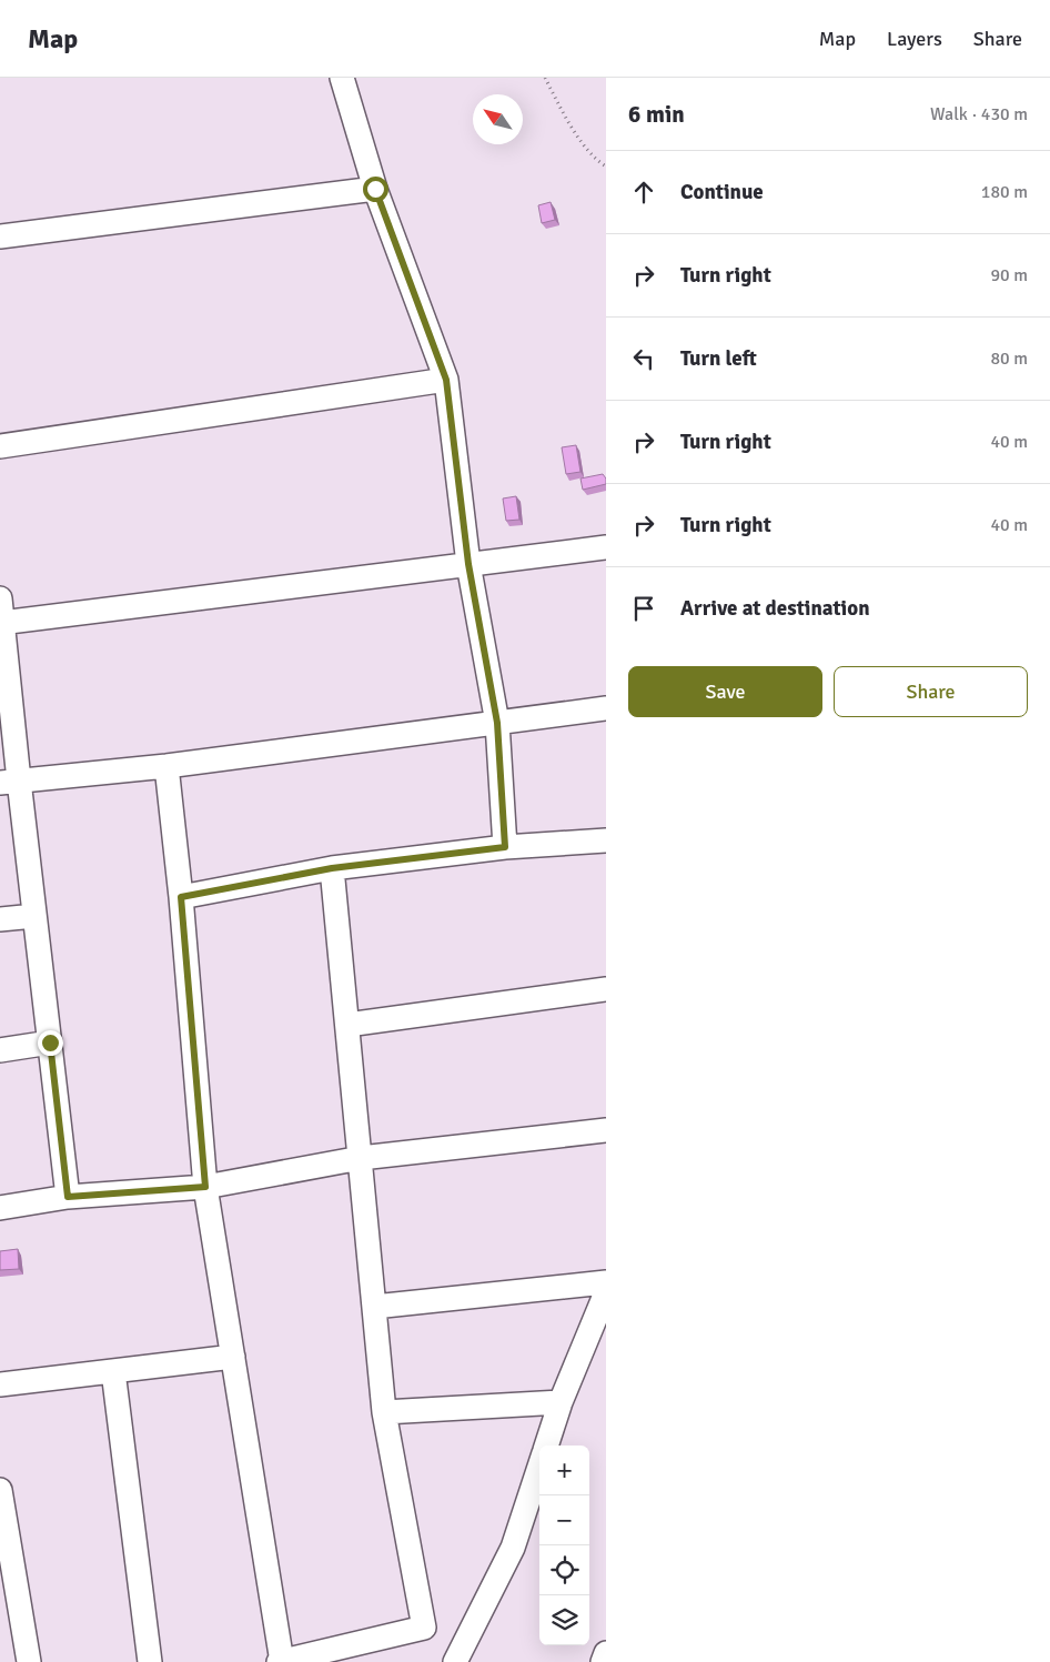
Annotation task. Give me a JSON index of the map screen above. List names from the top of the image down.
{
  "north": "top left",
  "page": {
    "header": "Map",
    "nav": ["Map", "Layers", "Share"],
    "heading": ["6 min", "Walk · 430 m"],
    "list": [
      ["Continue", "180 m"],
      ["Turn right", "90 m"],
      ["Turn left", "80 m"],
      ["Turn right", "40 m"],
      ["Turn right", "40 m"],
      "Arrive at destination"
    ],
    "buttons": ["Save", "Share"],
    "map_buttons": ["+", "−"]
  }
}
